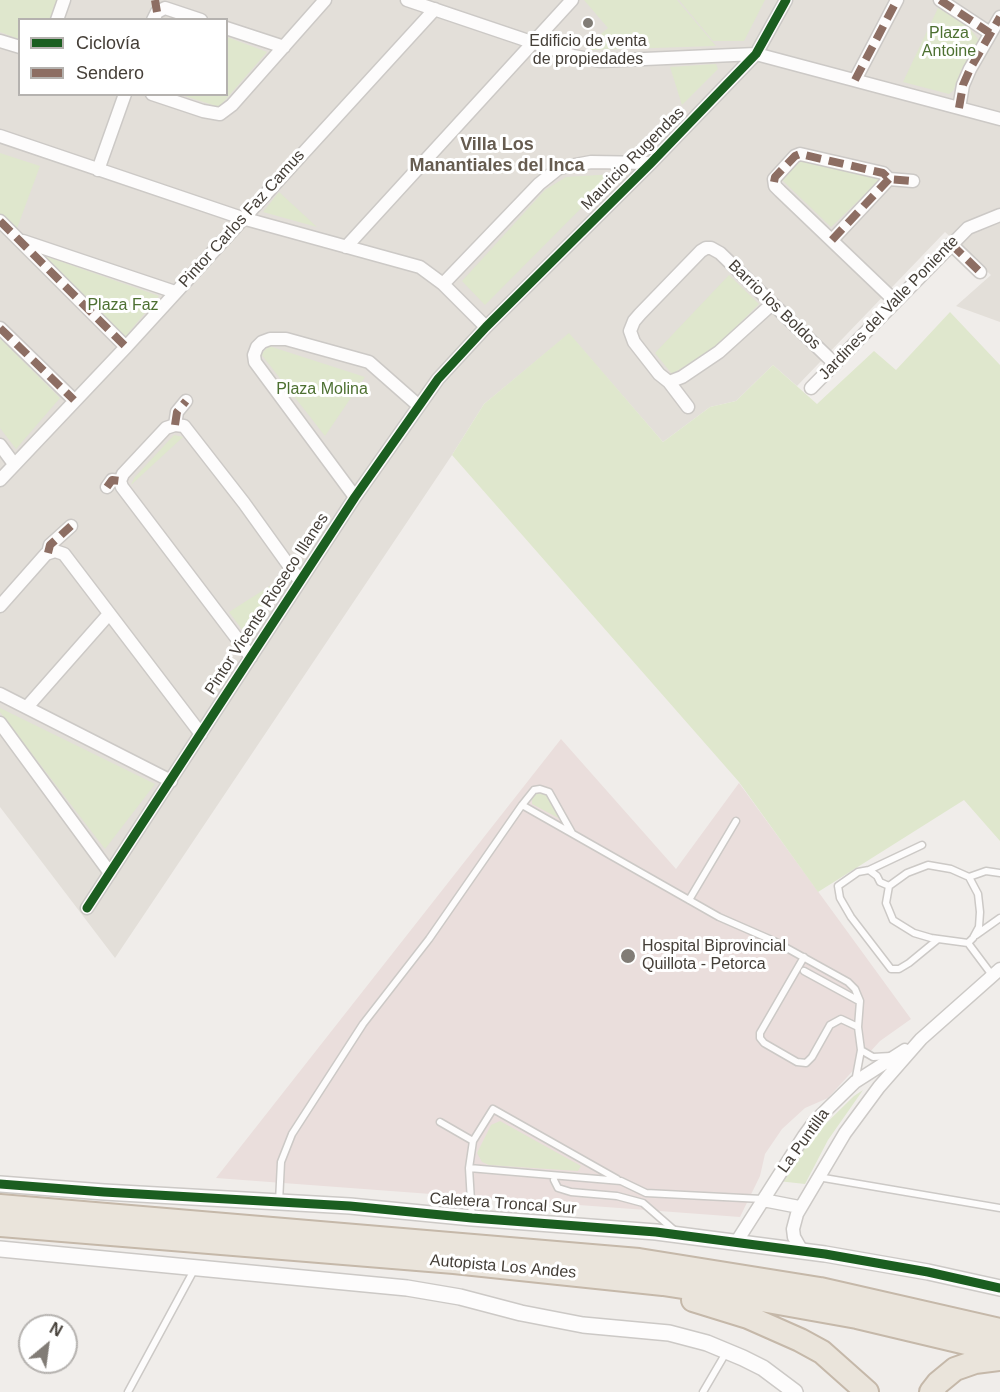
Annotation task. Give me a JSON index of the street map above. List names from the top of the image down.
{
  "streets": {
    "highway": ["Autopista Los Andes"],
    "street": [
      "Mauricio Rugendas",
      "Pintor Carlos Faz Camus",
      "Barrio los Boldos",
      "Jardines del Valle Poniente",
      "Pintor Vicente Rioseco Illanes",
      "La Puntilla",
      "Caletera Troncal Sur"
    ]
  },
  "crossings": [
    ["Mauricio Rugendas", "Pintor Vicente Rioseco Illanes"],
    ["Barrio los Boldos", "Jardines del Valle Poniente"],
    ["La Puntilla", "Caletera Troncal Sur"]
  ],
  "districts": ["Villa Los Manantiales del Inca"],
  "parks": ["Plaza Antoine", "Plaza Faz", "Plaza Molina"],
  "places": ["Edificio de venta de propiedades", "Hospital Biprovincial Quillota - Petorca"],
  "legend": ["Ciclovía", "Sendero"],
  "north": "top right"
}
